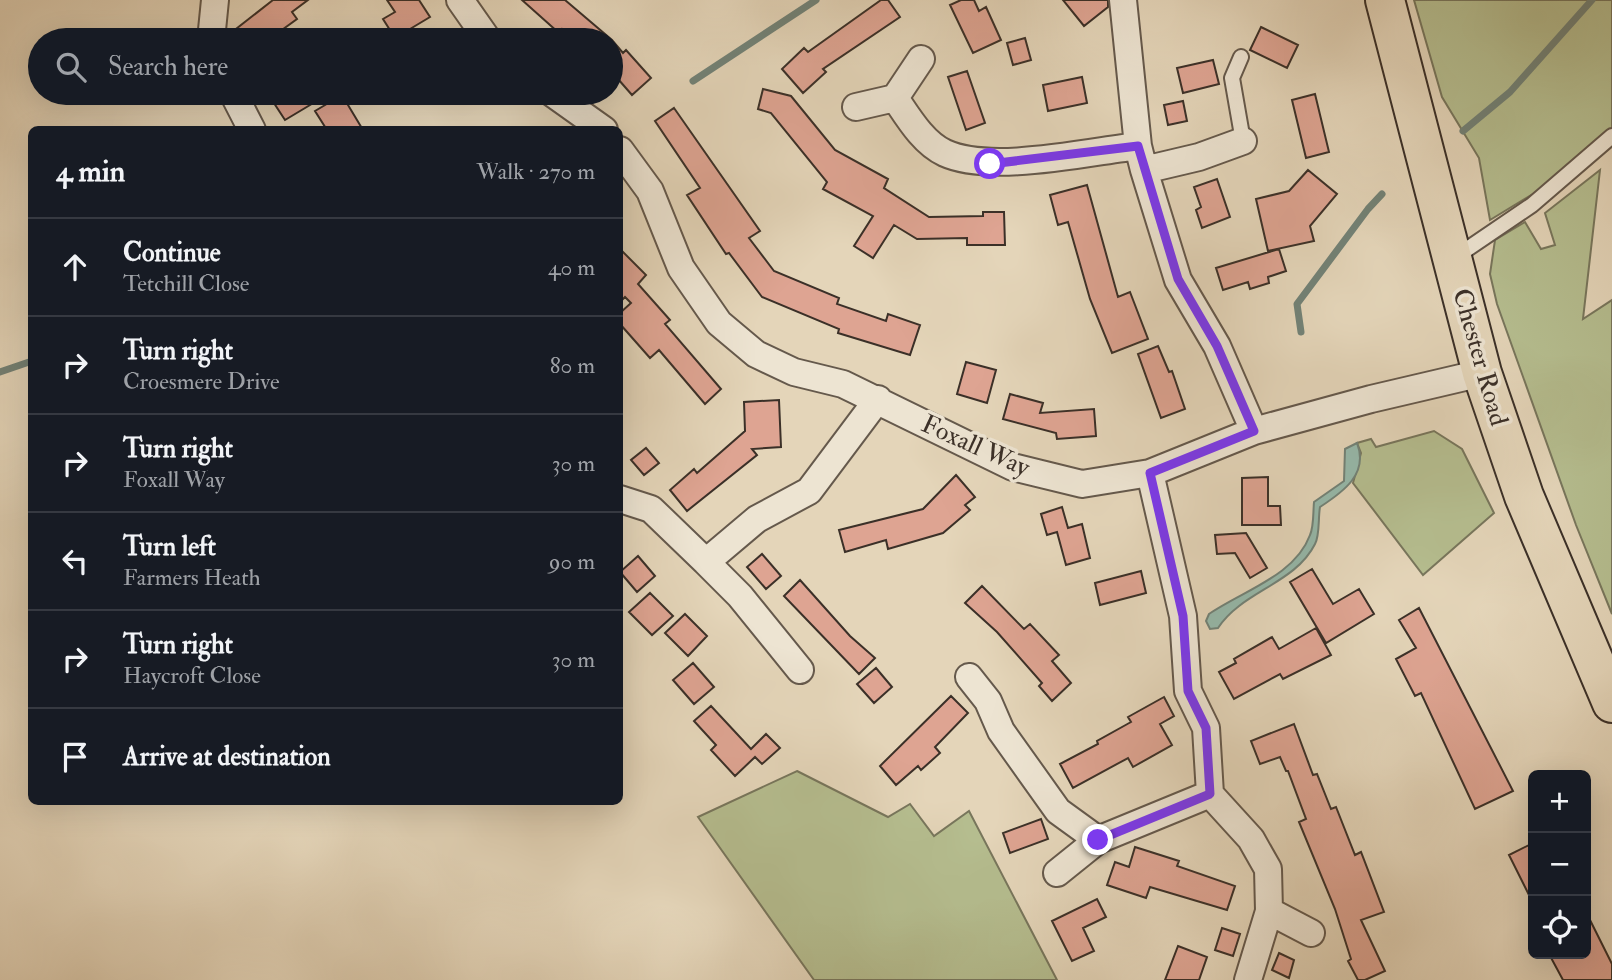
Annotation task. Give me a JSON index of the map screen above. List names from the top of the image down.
{
  "streets": {
    "main road": ["Chester Road"],
    "street": ["Foxall Way"]
  },
  "crossings": [
    ["Chester Road", "Foxall Way"]
  ],
  "page": {
    "search": "Search here",
    "heading": ["4 min", "Walk · 270 m"],
    "list": [
      ["Continue", "Tetchill Close", "40 m"],
      ["Turn right", "Croesmere Drive", "80 m"],
      ["Turn right", "Foxall Way", "30 m"],
      ["Turn left", "Farmers Heath", "90 m"],
      ["Turn right", "Haycroft Close", "30 m"],
      "Arrive at destination"
    ],
    "map_buttons": ["+", "−"]
  }
}
